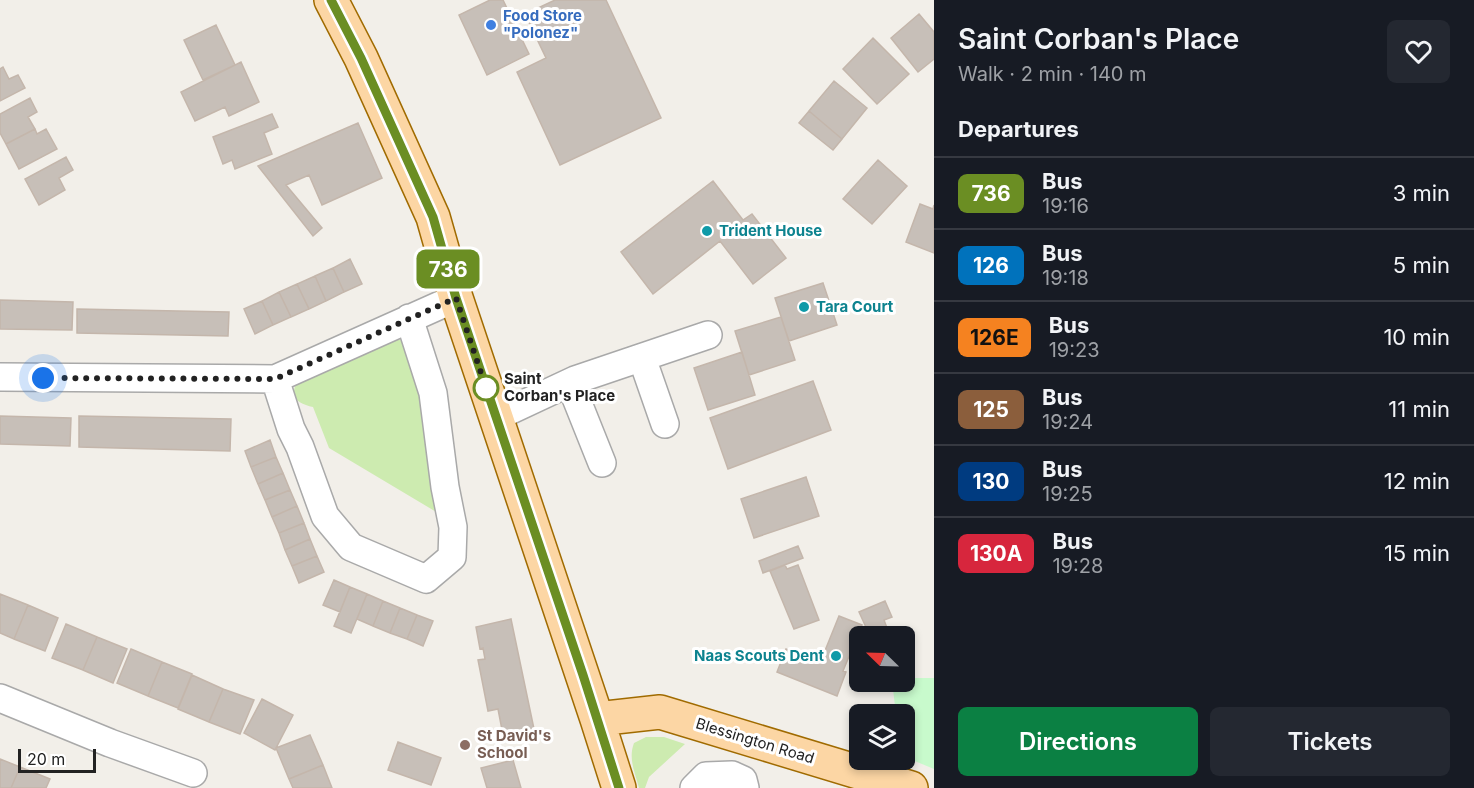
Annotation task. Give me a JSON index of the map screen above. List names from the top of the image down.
{
  "streets": {
    "main road": ["Blessington Road"]
  },
  "places": [
    "Food Store \"Polonez\"",
    "Trident House",
    "Tara Court",
    "Saint Corban's Place",
    "Naas Scouts Dent",
    "St David's School"
  ],
  "lines": ["bus line 736"],
  "scale_bar": "20 m",
  "north": "top left",
  "page": {
    "on_map": "736",
    "heading": [
      ["Saint Corban's Place", "Walk · 2 min · 140 m"],
      "Departures"
    ],
    "list": [
      {
        "mark": "736",
        "name": "Bus",
        "note": "19:16",
        "value": "3 min"
      },
      {
        "mark": "126",
        "name": "Bus",
        "note": "19:18",
        "value": "5 min"
      },
      {
        "mark": "126E",
        "name": "Bus",
        "note": "19:23",
        "value": "10 min"
      },
      {
        "mark": "125",
        "name": "Bus",
        "note": "19:24",
        "value": "11 min"
      },
      {
        "mark": "130",
        "name": "Bus",
        "note": "19:25",
        "value": "12 min"
      },
      {
        "mark": "130A",
        "name": "Bus",
        "note": "19:28",
        "value": "15 min"
      }
    ],
    "buttons": ["Directions", "Tickets"],
    "scale": "20 m"
  }
}
